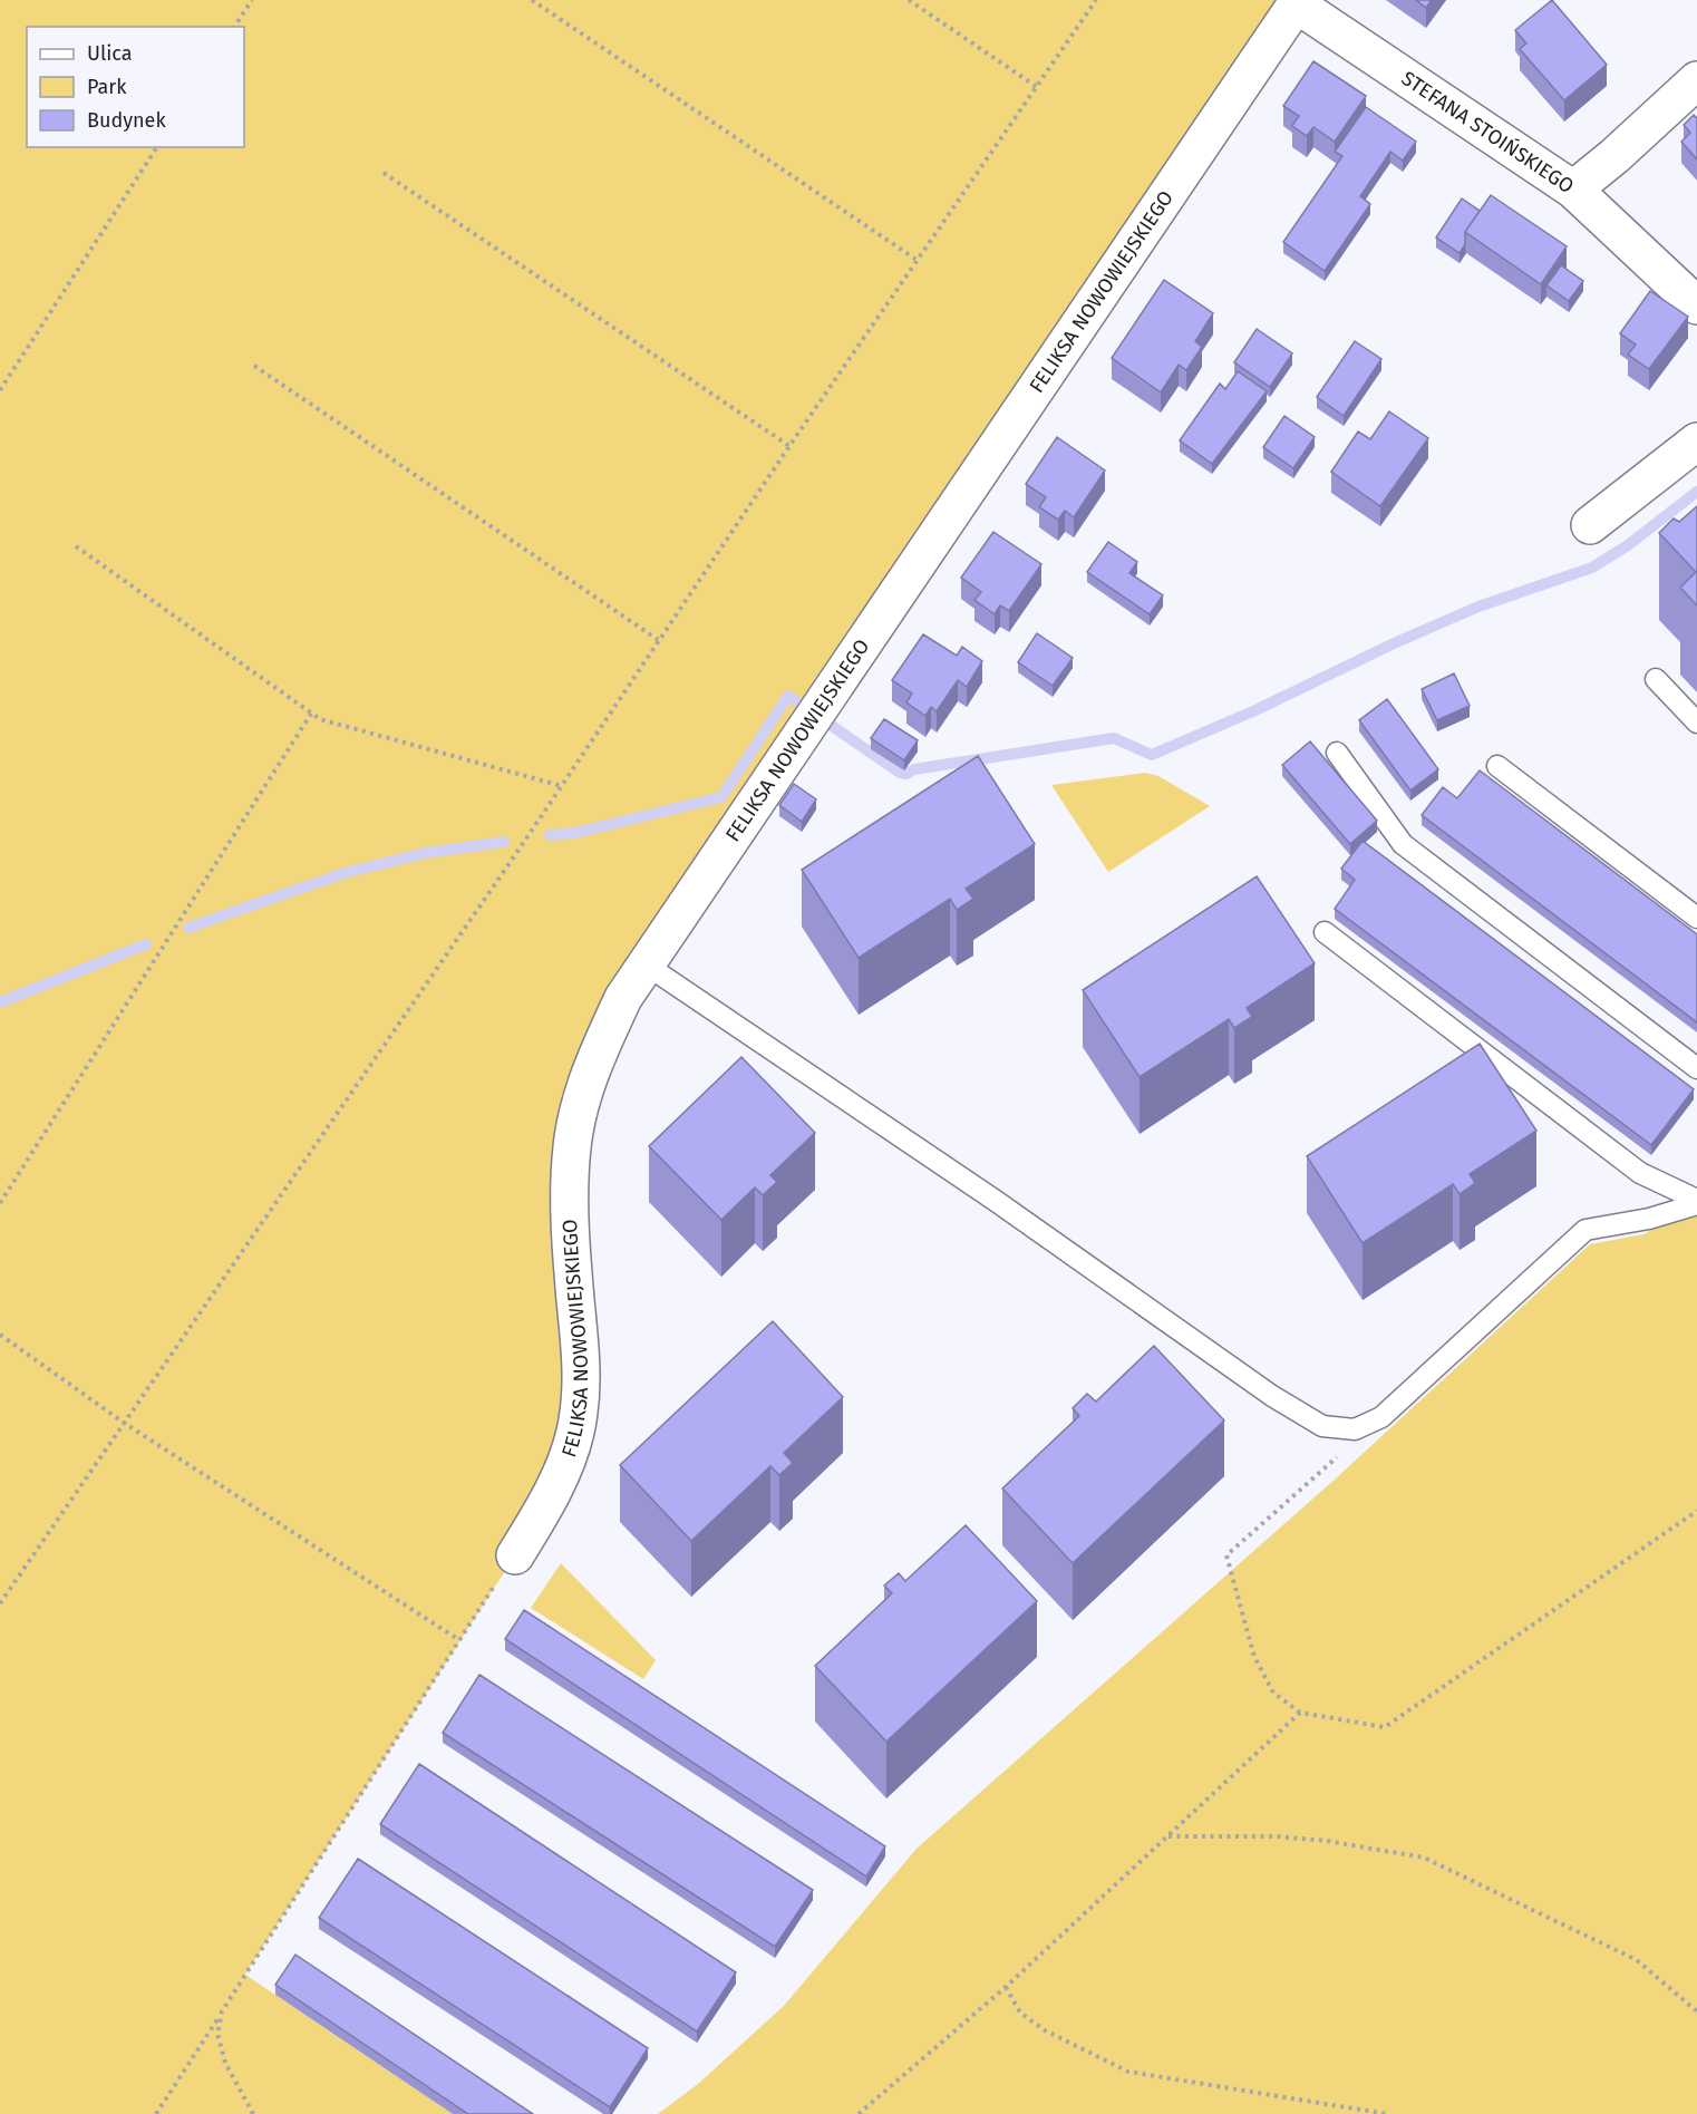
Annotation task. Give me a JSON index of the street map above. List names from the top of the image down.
{
  "streets": {
    "street": ["STEFANA STOIŃSKIEGO", "FELIKSA NOWOWIEJSKIEGO"]
  },
  "crossings": [
    ["STEFANA STOIŃSKIEGO", "FELIKSA NOWOWIEJSKIEGO"]
  ],
  "legend": ["Ulica", "Park", "Budynek"]
}
